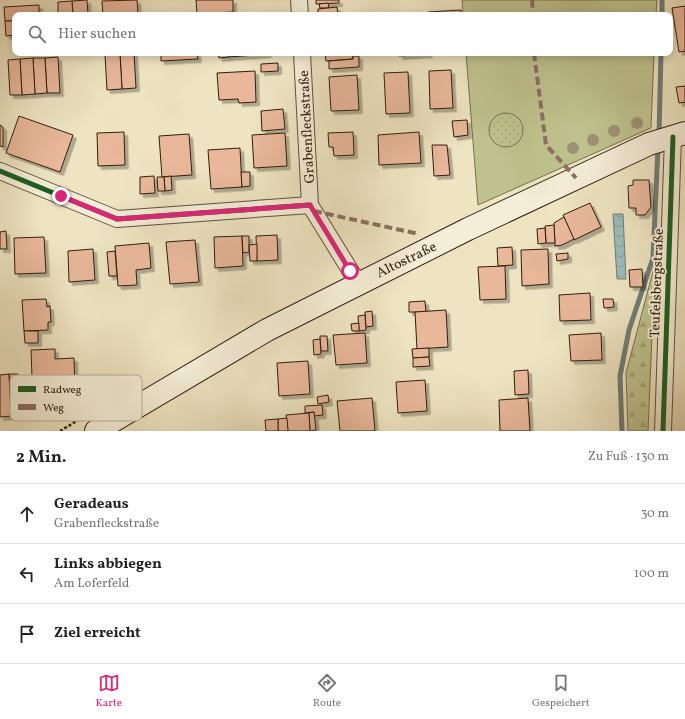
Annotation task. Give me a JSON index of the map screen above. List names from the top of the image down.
{
  "streets": {
    "main road": ["Altostraße"],
    "street": ["Grabenfleckstraße", "Teufelsbergstraße"]
  },
  "crossings": [
    ["Grabenfleckstraße", "Altostraße"],
    ["Altostraße", "Teufelsbergstraße"]
  ],
  "legend": ["Radweg", "Weg"],
  "page": {
    "search": "Hier suchen",
    "heading": ["2 Min.", "Zu Fuß · 130 m"],
    "list": [
      ["Geradeaus", "Grabenfleckstraße", "30 m"],
      ["Links abbiegen", "Am Loferfeld", "100 m"],
      "Ziel erreicht"
    ],
    "nav": ["Karte", "Route", "Gespeichert"]
  }
}
